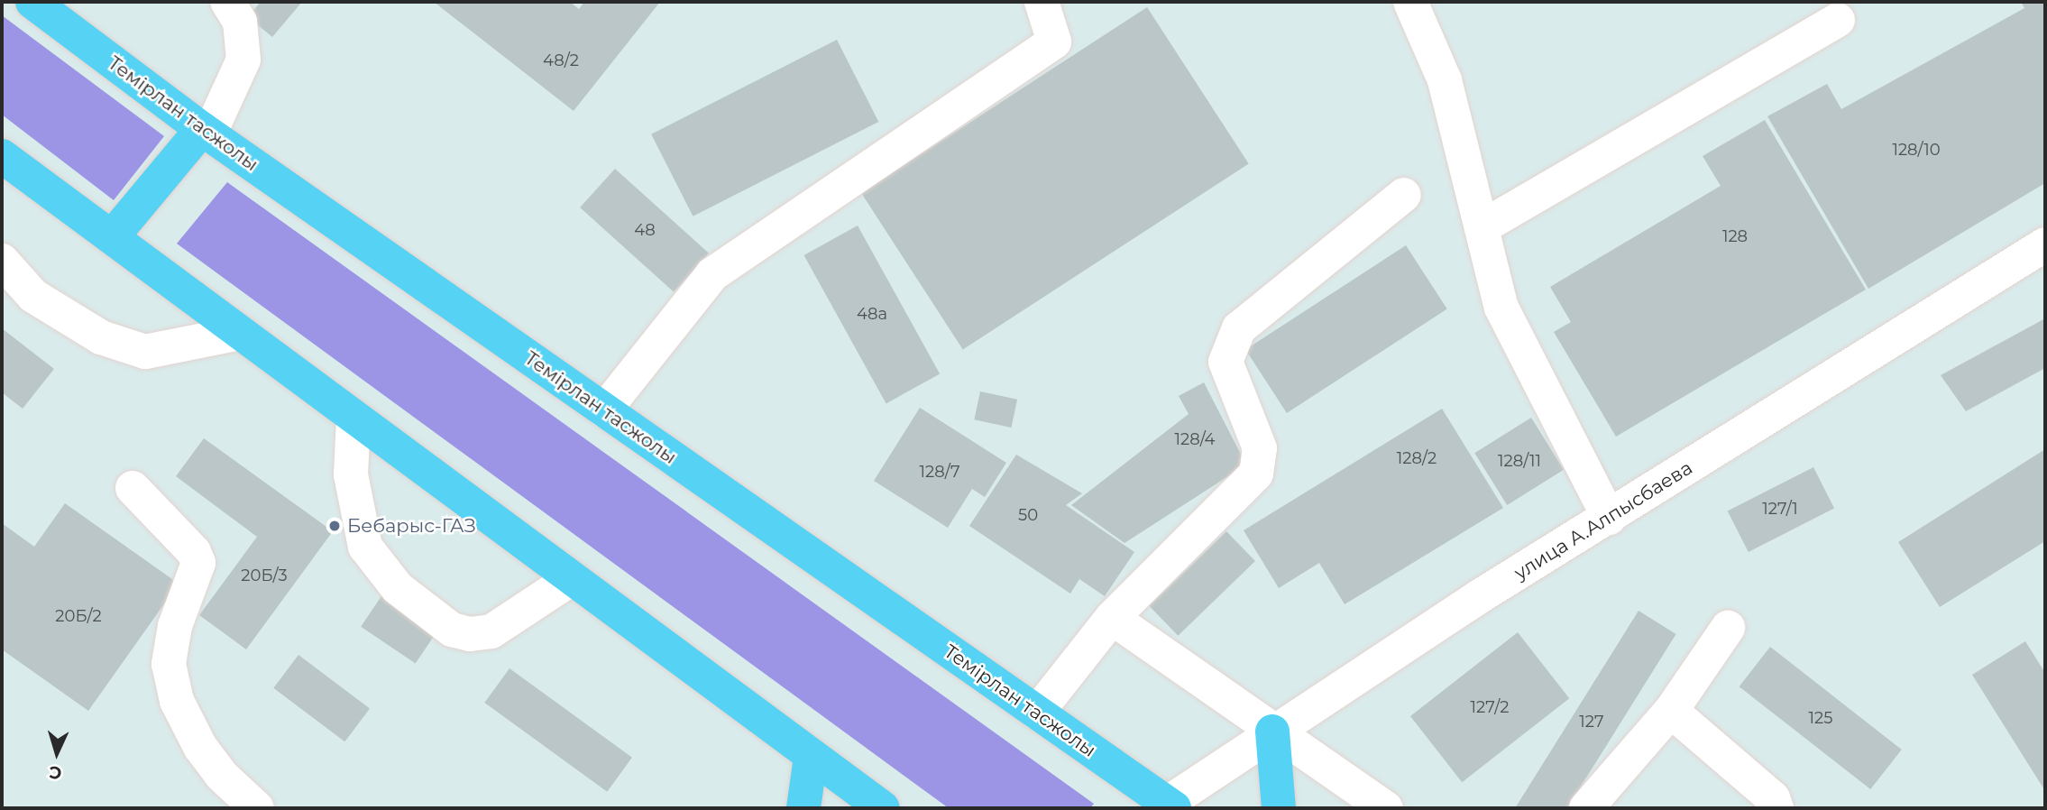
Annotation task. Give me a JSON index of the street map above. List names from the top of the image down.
{
  "streets": {
    "main road": ["Темірлан тасжолы"],
    "street": ["улица А.Алпысбаева"]
  },
  "crossings": [
    ["Темірлан тасжолы", "улица А.Алпысбаева"]
  ],
  "places": ["Бебарыс-ГАЗ"],
  "house_numbers": [
    "48/2",
    "128/10",
    "48",
    "128",
    "48а",
    "128/4",
    "128/2",
    "128/11",
    "128/7",
    "127/1",
    "50",
    "20Б/3",
    "20Б/2",
    "127/2",
    "125",
    "127"
  ],
  "north": "bottom"
}
